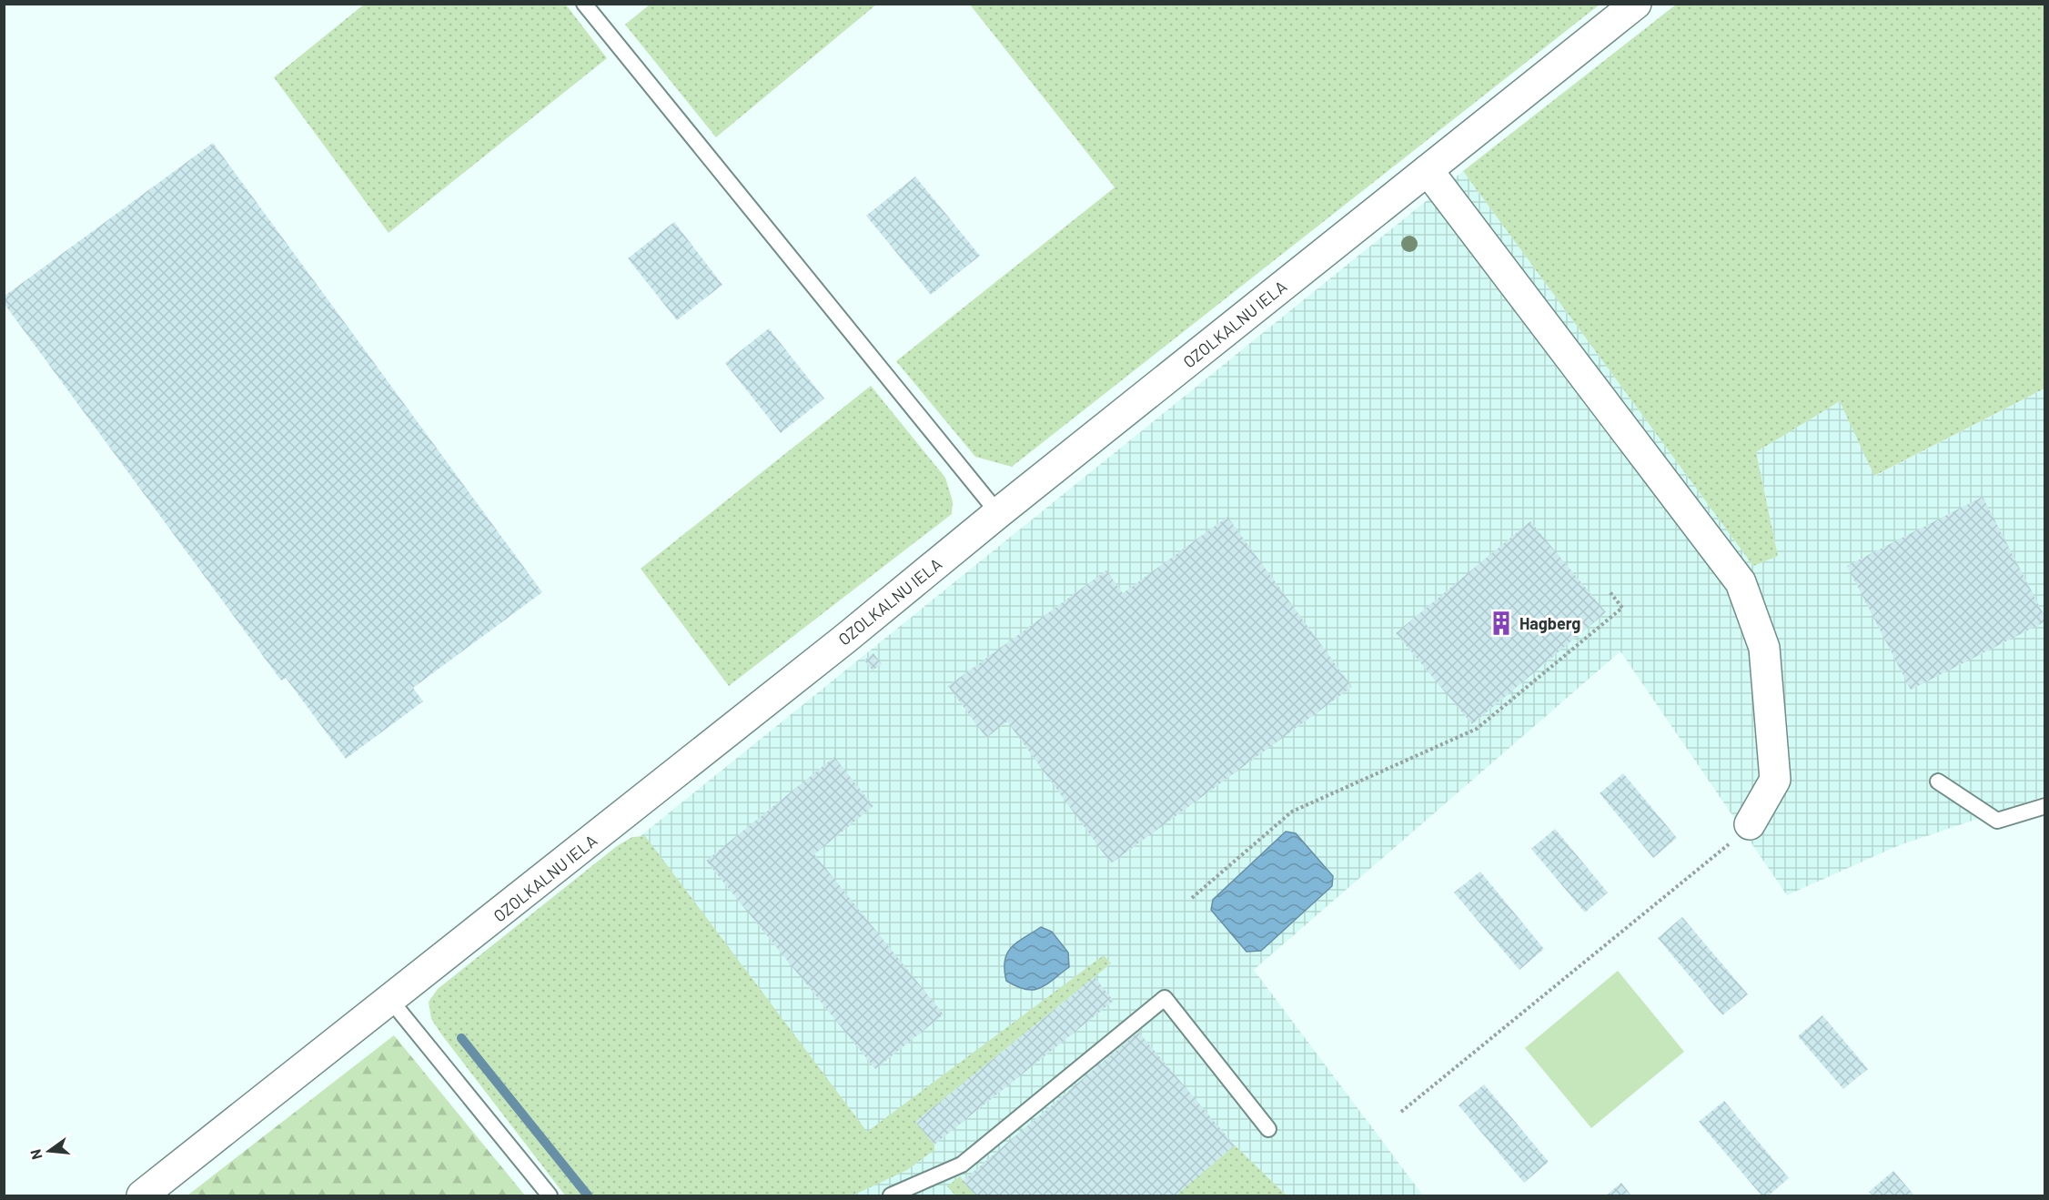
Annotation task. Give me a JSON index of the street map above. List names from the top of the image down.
{
  "streets": {
    "street": ["OZOLKALNU IELA"]
  },
  "places": {
    "building": ["Hagberg"]
  },
  "north": "left"
}
